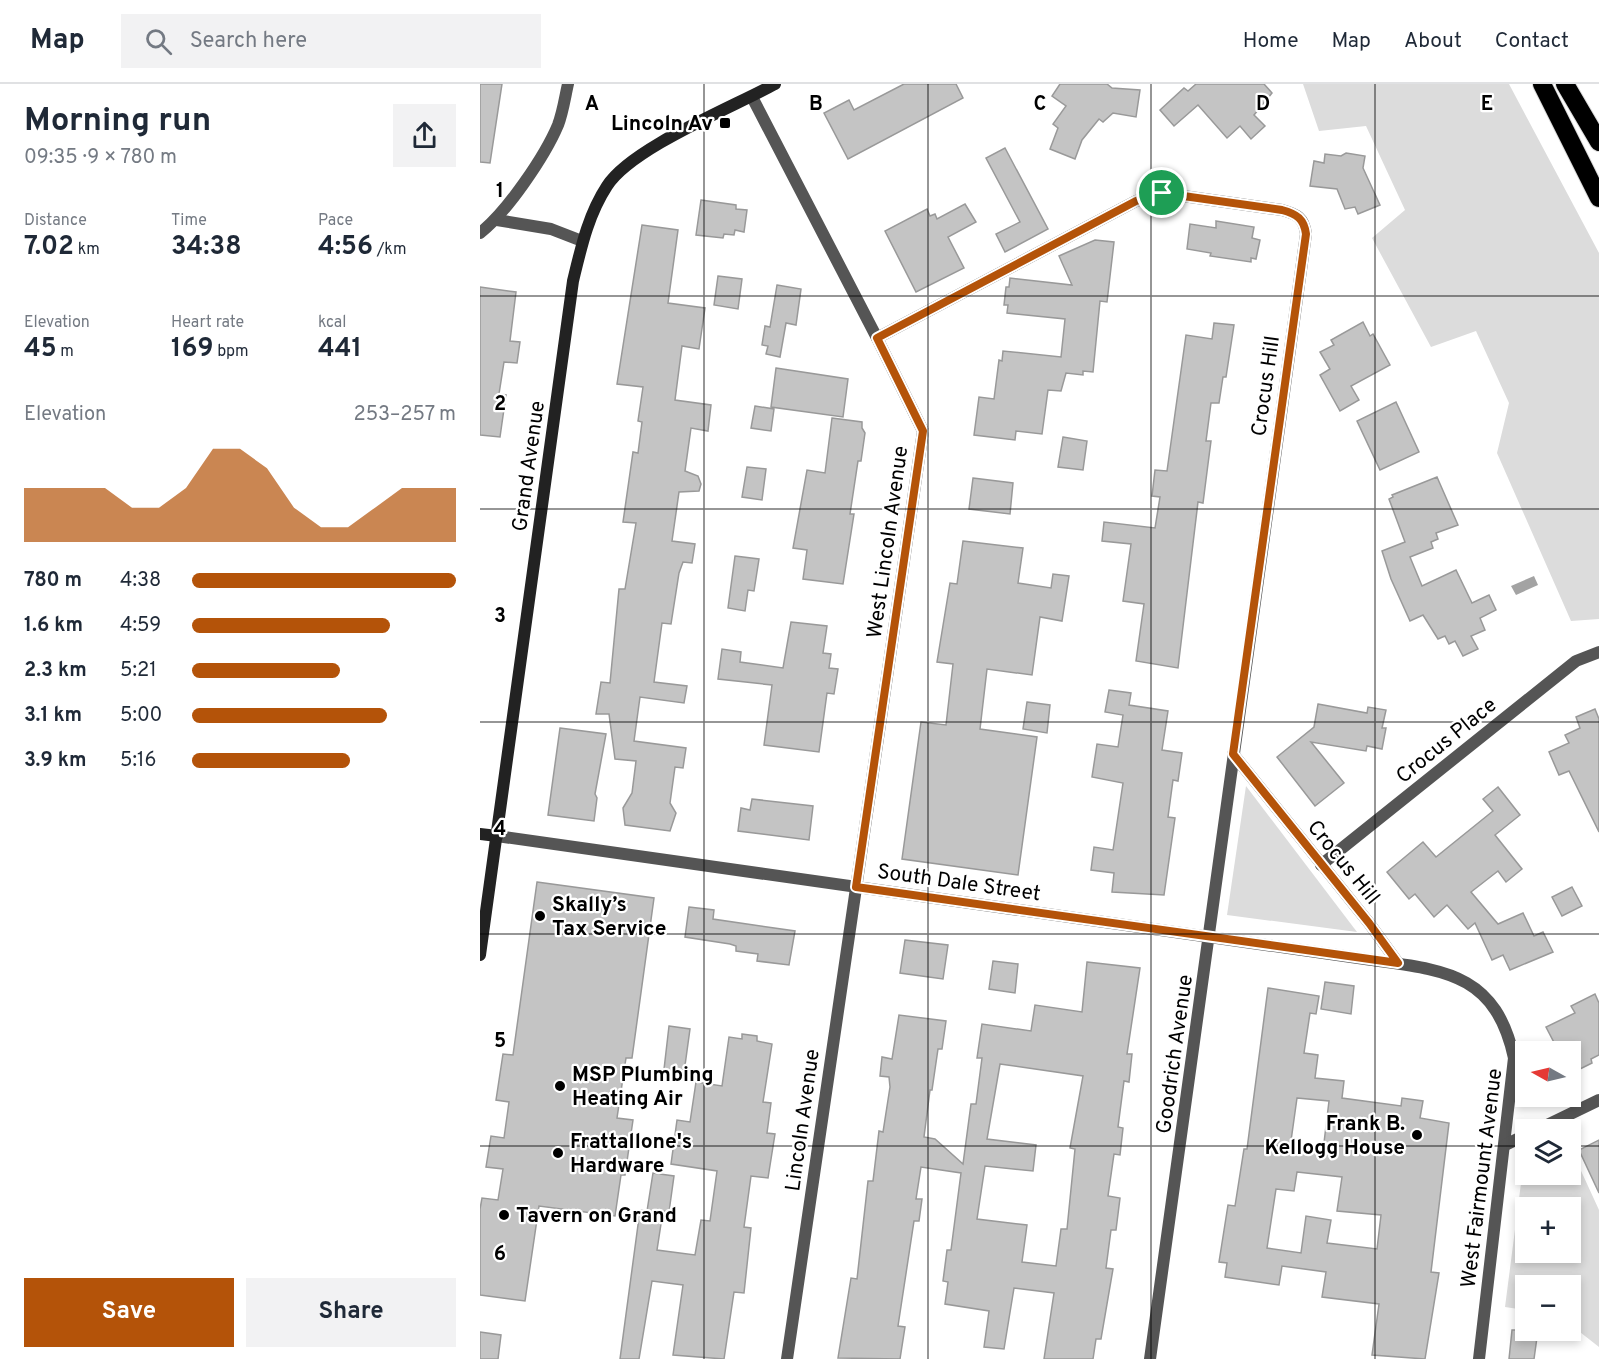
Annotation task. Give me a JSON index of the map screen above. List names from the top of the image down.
{
  "streets": {
    "main road": ["Grand Avenue", "South Dale Street"],
    "street": [
      "Crocus Hill",
      "West Lincoln Avenue",
      "Crocus Place",
      "Goodrich Avenue",
      "Lincoln Avenue",
      "West Fairmount Avenue"
    ]
  },
  "crossings": [
    ["Crocus Hill", "West Lincoln Avenue"],
    ["Crocus Hill", "Crocus Place"],
    ["Crocus Hill", "South Dale Street"],
    ["Crocus Hill", "Goodrich Avenue"],
    ["Crocus Hill", "West Fairmount Avenue"],
    ["Grand Avenue", "West Lincoln Avenue"],
    ["Grand Avenue", "South Dale Street"],
    ["West Lincoln Avenue", "South Dale Street"],
    ["West Lincoln Avenue", "Lincoln Avenue"],
    ["South Dale Street", "Goodrich Avenue"],
    ["South Dale Street", "Lincoln Avenue"],
    ["South Dale Street", "West Fairmount Avenue"]
  ],
  "places": {
    "transit": ["Lincoln Av"],
    "other": [
      "Skally’s Tax Service",
      "MSP Plumbing Heating Air",
      "Frank B. Kellogg House",
      "Frattallone's Hardware",
      "Tavern on Grand"
    ]
  },
  "north": "left",
  "page": {
    "header": "Map",
    "search": "Search here",
    "nav": [
      "Home",
      "Map",
      "About",
      "Contact"
    ],
    "heading": ["Morning run", "09:35 · 9 × 780 m"],
    "stats": [
      ["Distance", "7.02 km"],
      ["Time", "34:38"],
      ["Pace", "4:56 /km"],
      ["Elevation", "45 m"],
      ["Heart rate", "169 bpm"],
      ["kcal", "441"]
    ],
    "chart": ["Elevation", "253–257 m"],
    "list": [
      {
        "name": "780 m",
        "note": "4:38"
      },
      {
        "name": "1.6 km",
        "note": "4:59"
      },
      {
        "name": "2.3 km",
        "note": "5:21"
      },
      {
        "name": "3.1 km",
        "note": "5:00"
      },
      {
        "name": "3.9 km",
        "note": "5:16"
      }
    ],
    "map_buttons": ["+", "−"],
    "buttons": ["Save", "Share"]
  },
  "grid": {
    "columns": [
      "A",
      "B",
      "C",
      "D",
      "E"
    ],
    "rows": [
      "1",
      "2",
      "3",
      "4",
      "5",
      "6"
    ]
  }
}
